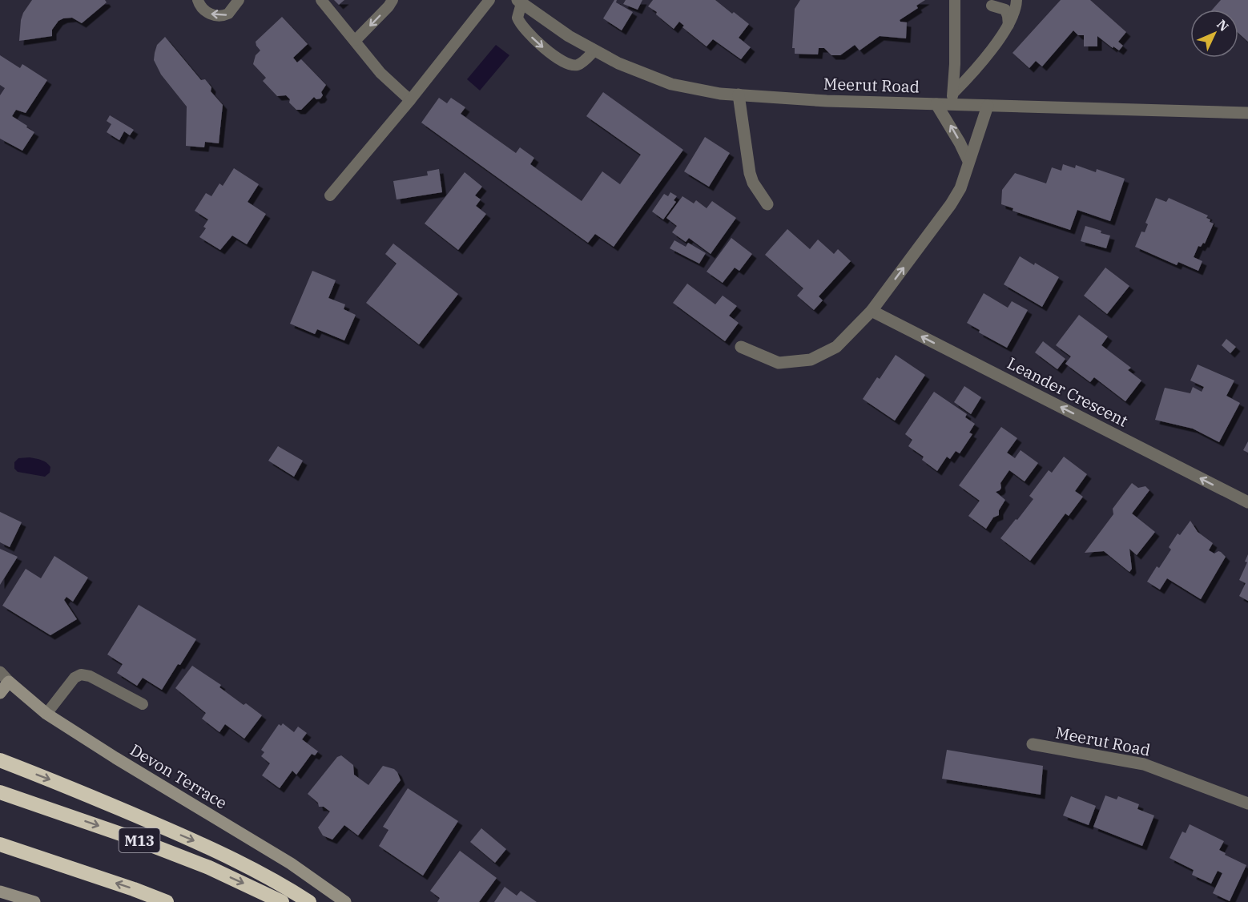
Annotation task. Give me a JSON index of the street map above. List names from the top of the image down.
{
  "streets": {
    "highway": ["M13"],
    "street": ["Meerut Road", "Leander Crescent", "Devon Terrace"]
  },
  "one_way": ["Leander Crescent"],
  "north": "top right"
}
